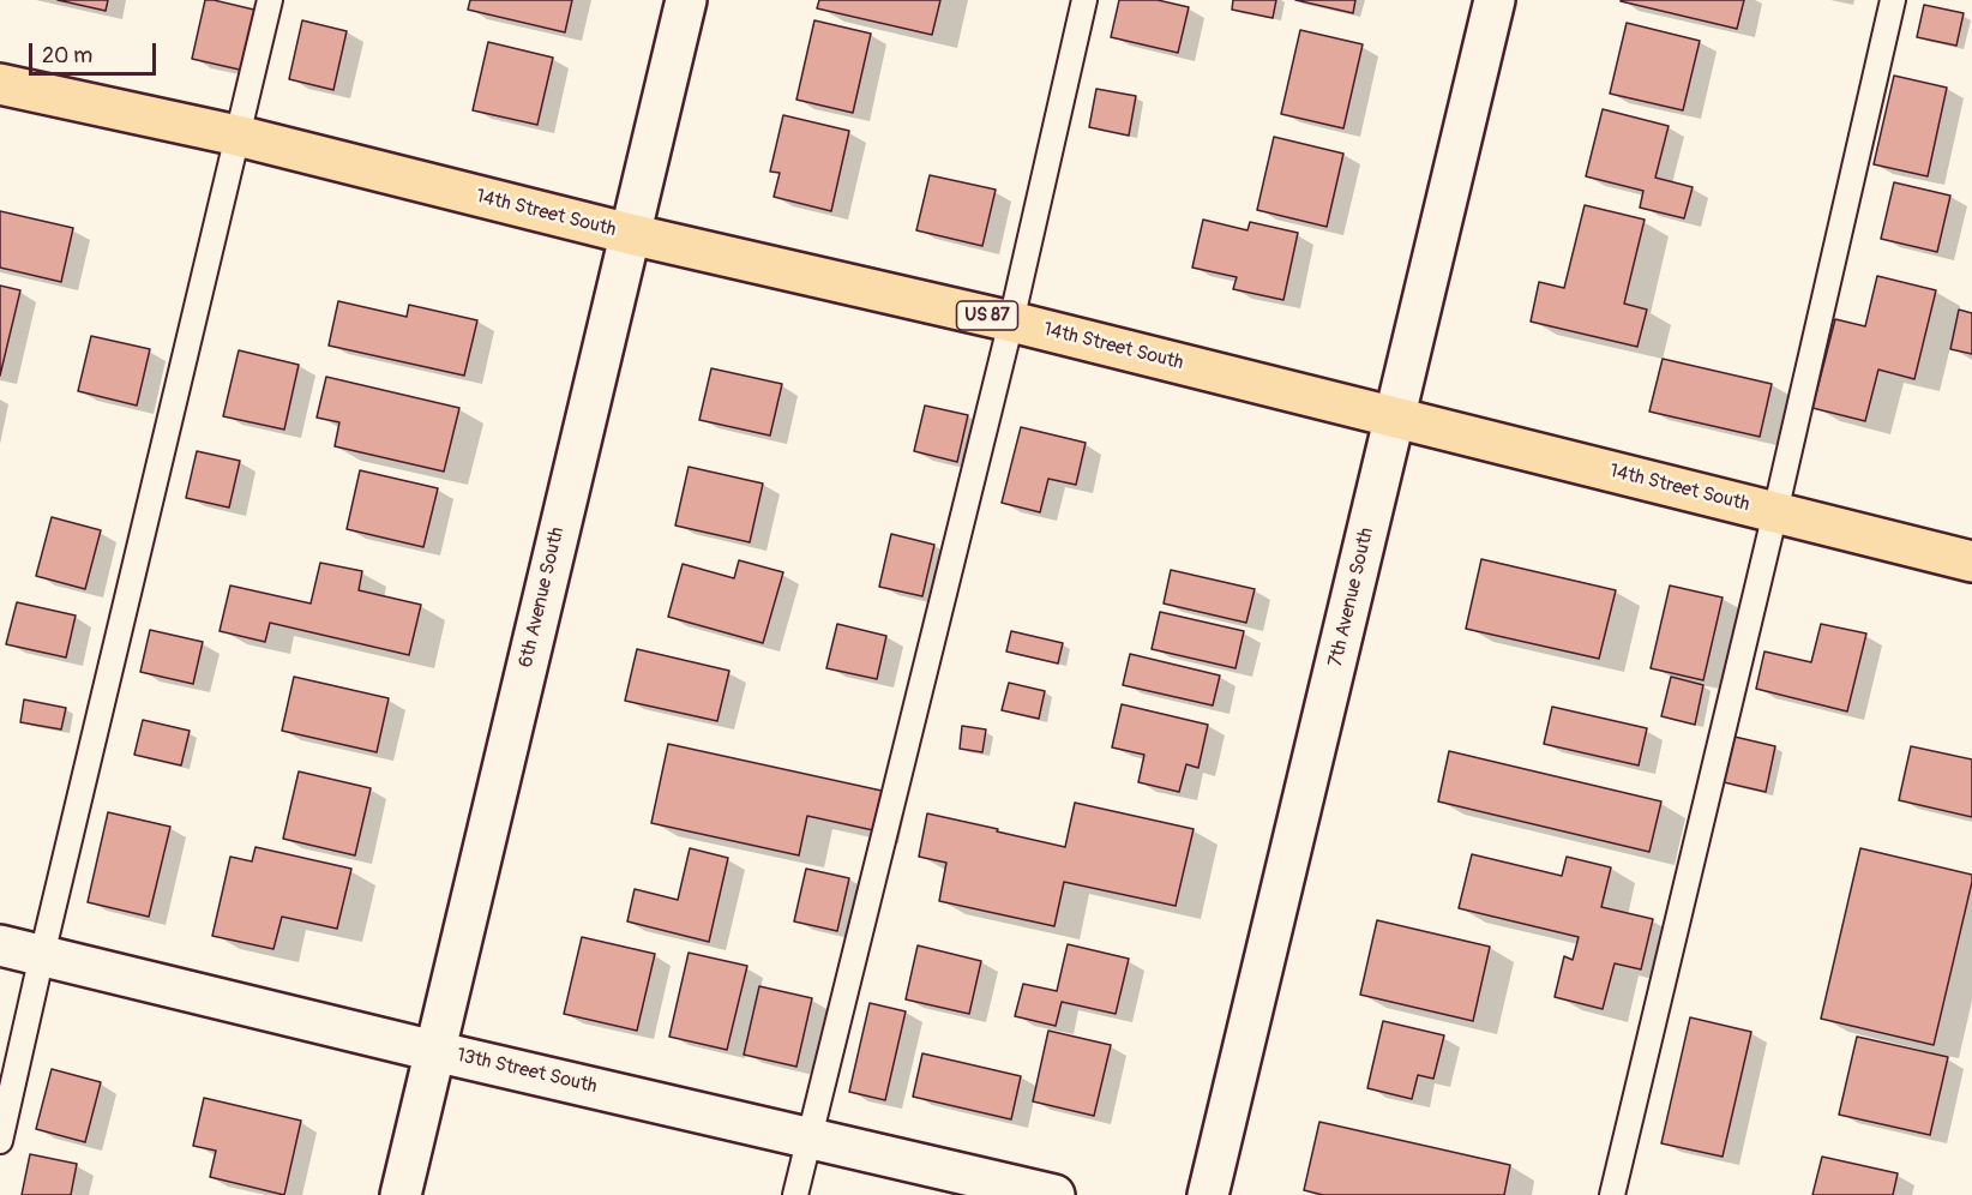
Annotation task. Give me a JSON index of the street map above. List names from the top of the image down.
{
  "streets": {
    "main road": ["14th Street South", "US 87"],
    "street": ["6th Avenue South", "7th Avenue South", "13th Street South"]
  },
  "crossings": [
    ["14th Street South", "6th Avenue South"],
    ["14th Street South", "7th Avenue South"],
    ["6th Avenue South", "13th Street South"]
  ],
  "scale_bar": "20 m"
}
